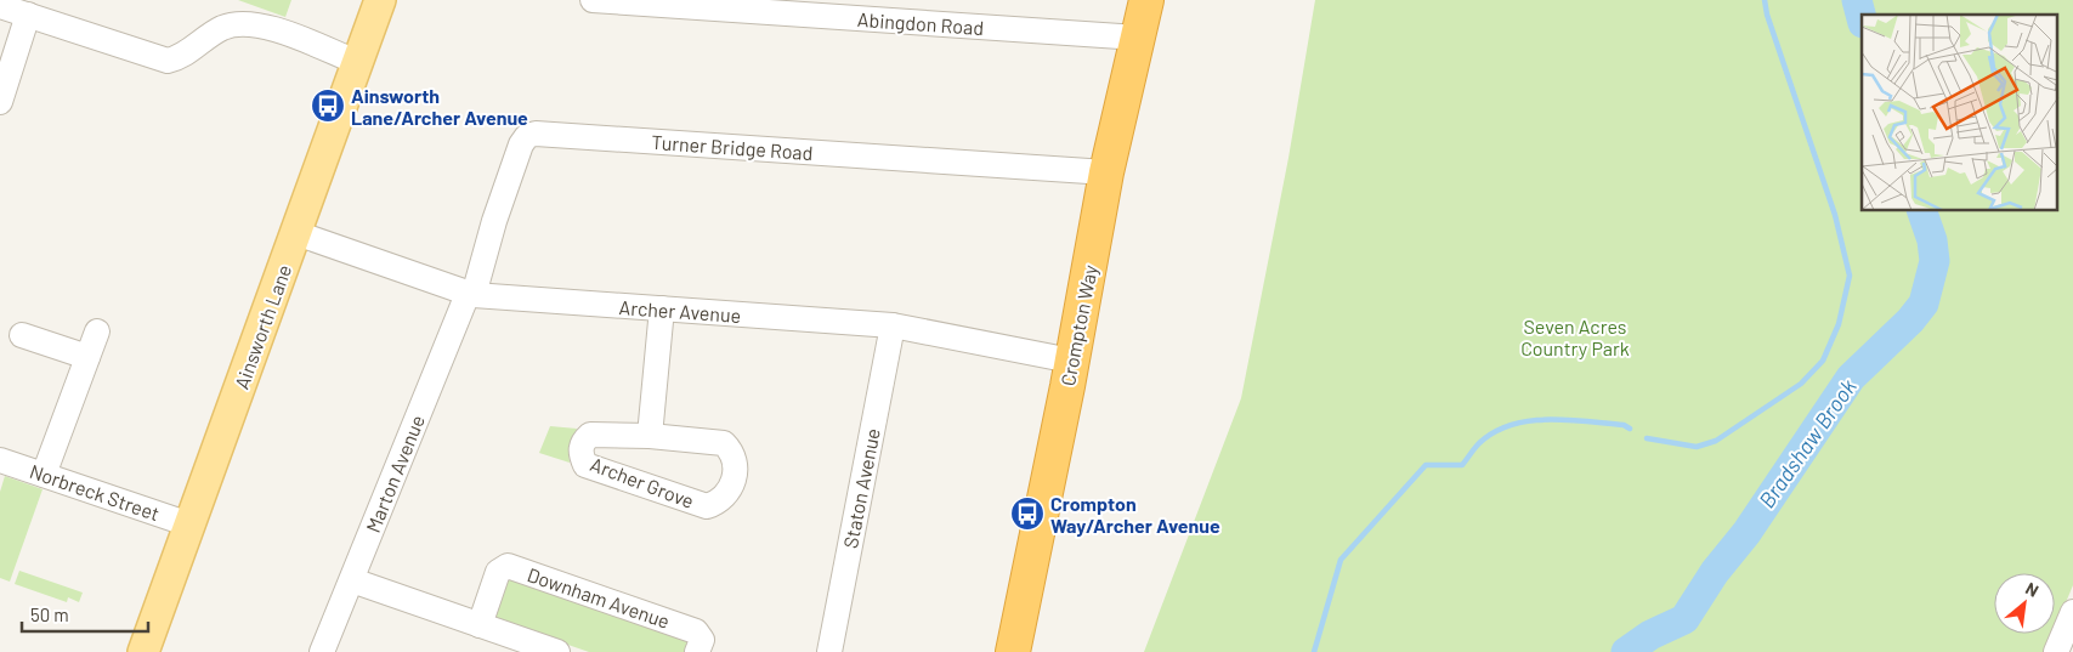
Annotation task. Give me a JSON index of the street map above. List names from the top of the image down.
{
  "streets": {
    "highway": ["Crompton Way"],
    "main road": ["Ainsworth Lane"],
    "street": [
      "Abingdon Road",
      "Turner Bridge Road",
      "Archer Avenue",
      "Marton Avenue",
      "Archer Grove",
      "Staton Avenue",
      "Norbreck Street",
      "Downham Avenue"
    ]
  },
  "crossings": [
    ["Abingdon Road", "Crompton Way"],
    ["Turner Bridge Road", "Archer Avenue"],
    ["Turner Bridge Road", "Crompton Way"],
    ["Turner Bridge Road", "Marton Avenue"],
    ["Archer Avenue", "Crompton Way"],
    ["Archer Avenue", "Ainsworth Lane"],
    ["Archer Avenue", "Marton Avenue"],
    ["Archer Avenue", "Staton Avenue"],
    ["Ainsworth Lane", "Norbreck Street"]
  ],
  "water": ["Bradshaw Brook"],
  "parks": ["Seven Acres Country Park"],
  "places": {
    "bus stop": ["Ainsworth Lane/Archer Avenue", "Crompton Way/Archer Avenue"]
  },
  "scale_bar": "50 m",
  "north": "top right"
}
